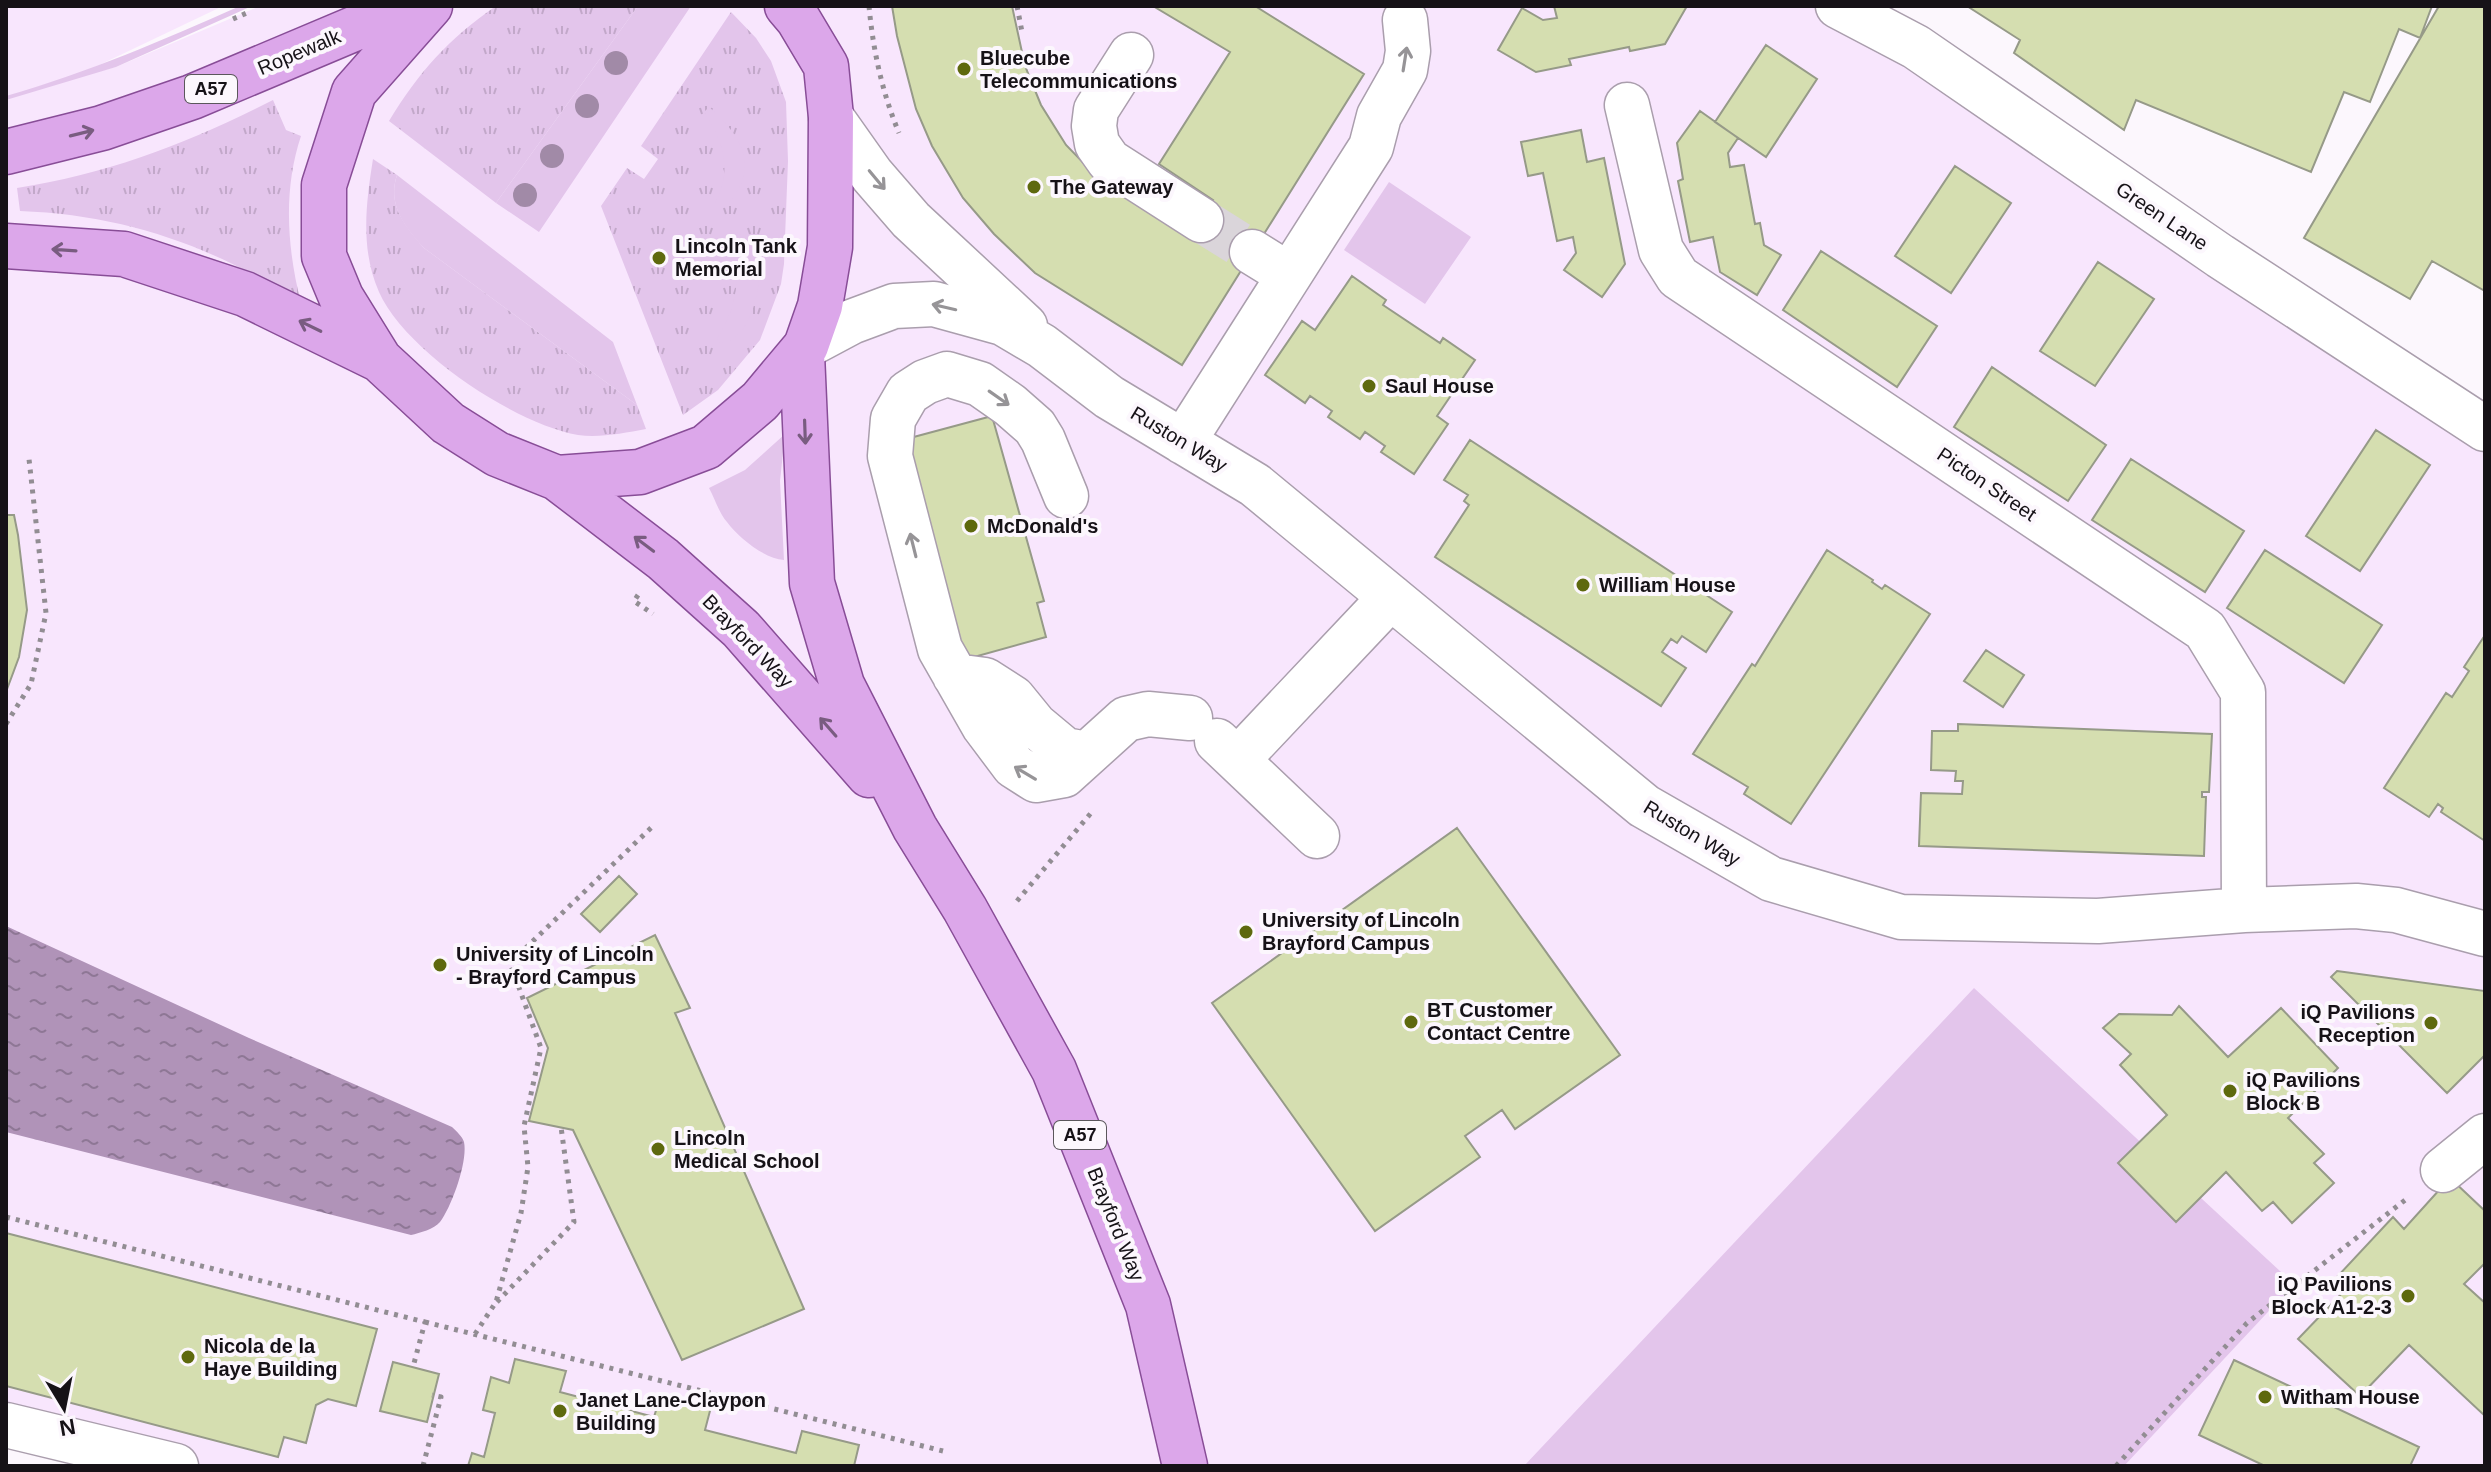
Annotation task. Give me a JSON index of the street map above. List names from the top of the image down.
{
  "streets": {
    "main road": ["Ropewalk", "A57", "Brayford Way"],
    "street": ["Green Lane", "Ruston Way", "Picton Street"]
  },
  "crossings": [
    ["Ruston Way", "Picton Street"],
    ["Ruston Way", "Brayford Way"]
  ],
  "one_way": ["Ropewalk"],
  "places": [
    "Bluecube Telecommunications",
    "The Gateway",
    "Lincoln Tank Memorial",
    "Saul House",
    "McDonald's",
    "William House",
    "University of Lincoln Brayford Campus",
    "University of Lincoln - Brayford Campus",
    "BT Customer Contact Centre",
    "iQ Pavilions Reception",
    "iQ Pavilions Block B",
    "Lincoln Medical School",
    "iQ Pavilions Block A1-2-3",
    "Nicola de la Haye Building",
    "Witham House",
    "Janet Lane-Claypon Building"
  ],
  "north": "bottom"
}
